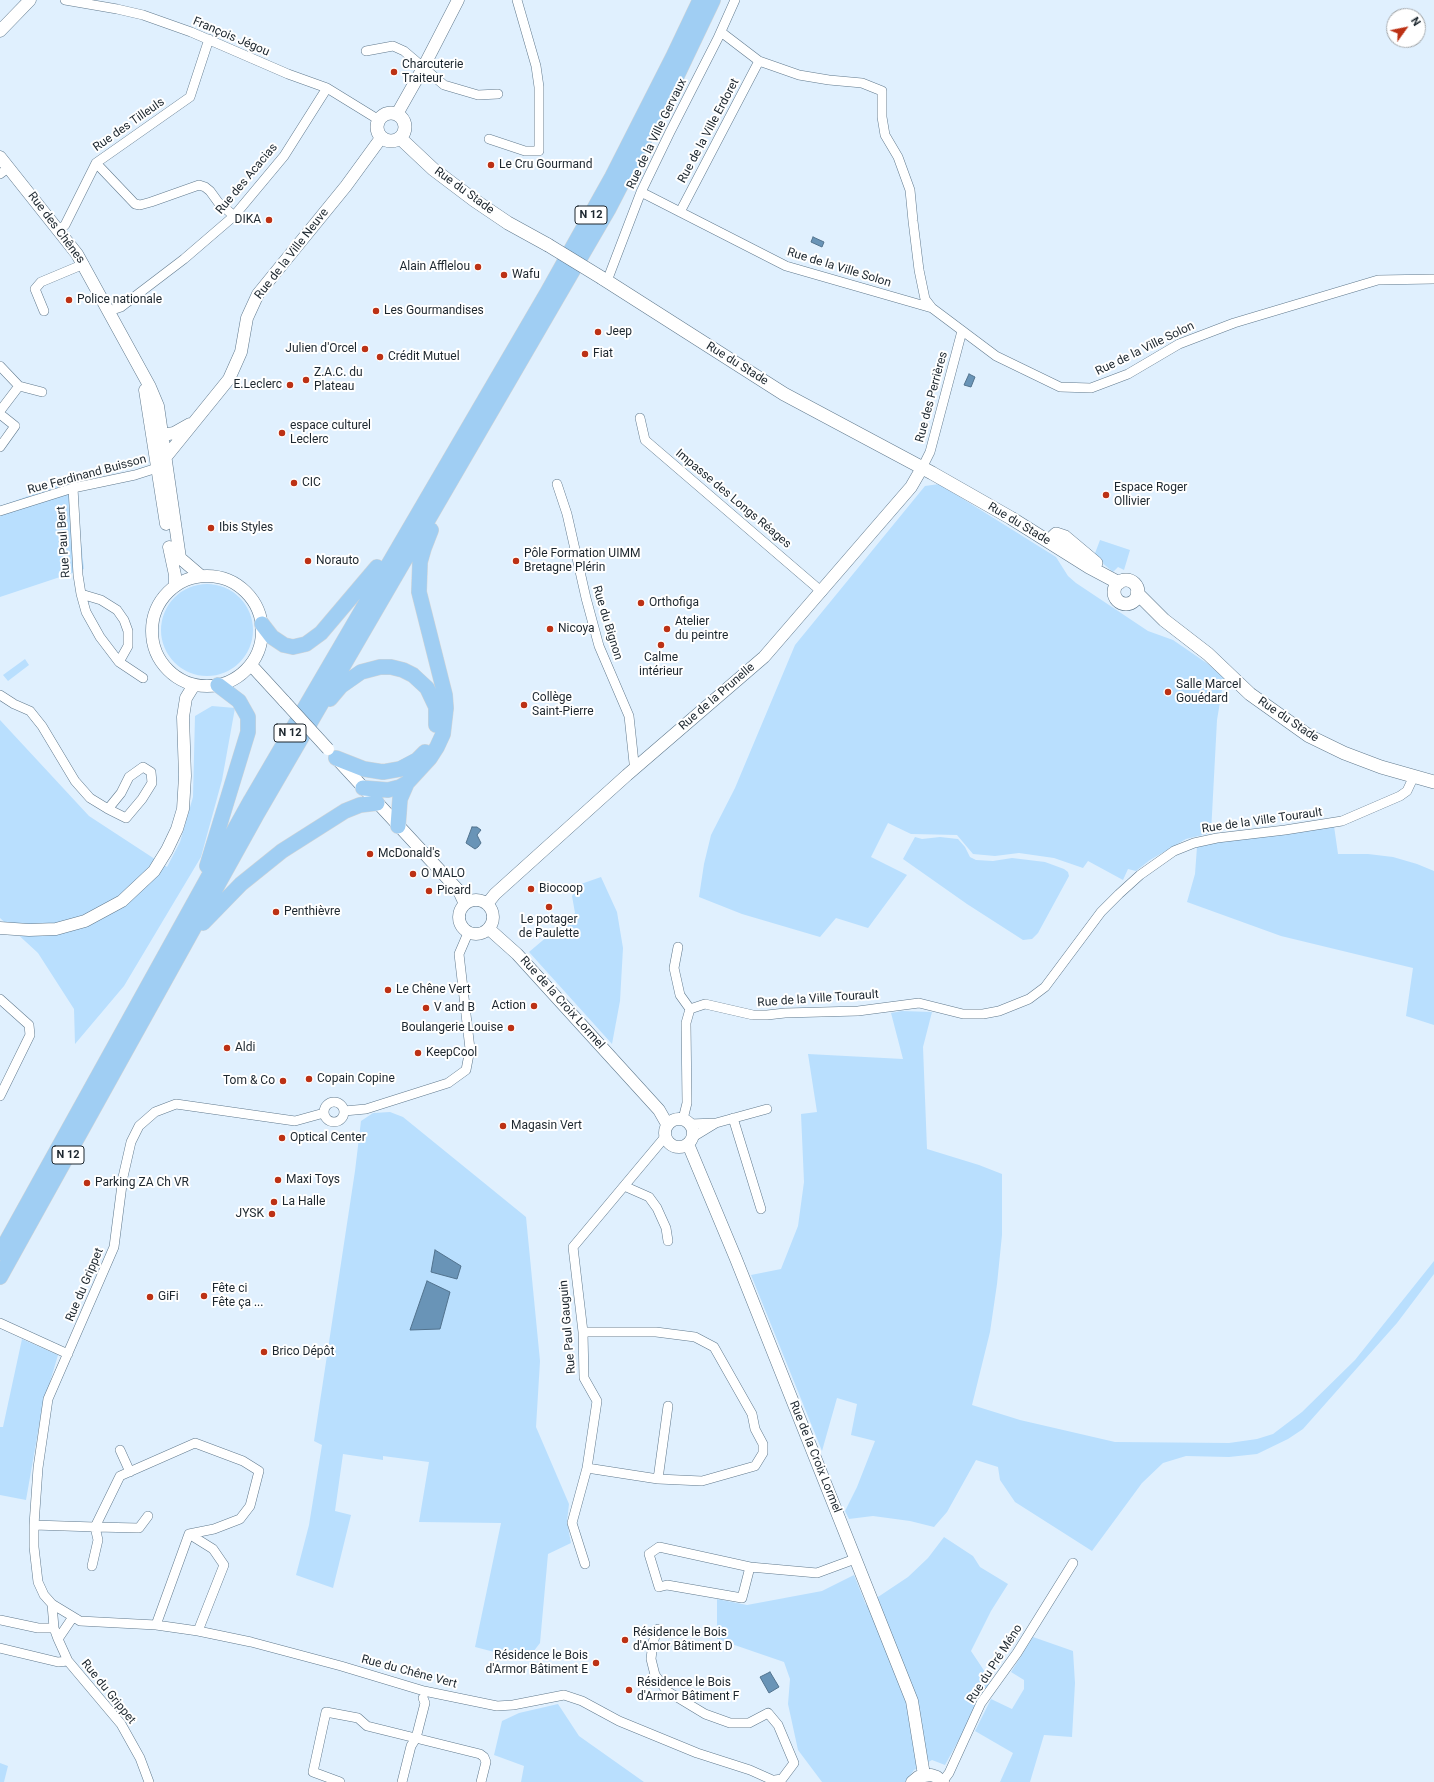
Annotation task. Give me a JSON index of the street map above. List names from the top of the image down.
{
  "streets": {
    "highway": ["N 12"],
    "main road": ["Rue du Stade"],
    "street": [
      "François Jégou",
      "Rue des Tilleuls",
      "Rue de la Ville Erdoret",
      "Rue de la Ville Gervaux",
      "Rue des Acacias",
      "Rue des Chênes",
      "Rue de la Ville Neuve",
      "Rue de la Ville Solon",
      "Rue des Perrières",
      "Rue Ferdinand Buisson",
      "Impasse des Longs Réages",
      "Rue Paul Bert",
      "Rue du Bignon",
      "Rue de la Prunelle",
      "Rue de la Ville Tourault",
      "Rue de la Croix Lormel",
      "Rue du Grippet",
      "Rue Paul Gauguin",
      "Rue du Pré Méno",
      "Rue du Chêne Vert"
    ]
  },
  "crossings": [
    ["François Jégou", "Rue des Tilleuls"],
    ["François Jégou", "Rue des Acacias"],
    ["François Jégou", "Rue du Stade"],
    ["François Jégou", "Rue de la Ville Neuve"],
    ["Rue des Tilleuls", "Rue des Chênes"],
    ["Rue de la Ville Erdoret", "Rue de la Ville Solon"],
    ["Rue de la Ville Gervaux", "Rue du Stade"],
    ["Rue de la Ville Gervaux", "Rue de la Ville Solon"],
    ["Rue des Acacias", "Rue des Chênes"],
    ["Rue du Stade", "Rue de la Ville Neuve"],
    ["Rue du Stade", "Rue des Perrières"],
    ["Rue du Stade", "Rue de la Prunelle"],
    ["Rue du Stade", "Rue de la Ville Tourault"],
    ["Rue des Chênes", "Rue de la Ville Neuve"],
    ["Rue des Chênes", "Rue Ferdinand Buisson"],
    ["Rue de la Ville Solon", "Rue des Perrières"],
    ["Rue des Perrières", "Rue de la Prunelle"],
    ["Rue Ferdinand Buisson", "Rue Paul Bert"],
    ["Impasse des Longs Réages", "Rue de la Prunelle"],
    ["Rue du Bignon", "Rue de la Prunelle"],
    ["Rue de la Prunelle", "Rue de la Croix Lormel"],
    ["Rue de la Croix Lormel", "Rue Paul Gauguin"],
    ["Rue du Grippet", "Rue du Chêne Vert"]
  ],
  "places": [
    "Charcuterie Traiteur",
    "Le Cru Gourmand",
    "DIKA",
    "Alain Afflelou",
    "Wafu",
    "Police nationale",
    "Les Gourmandises",
    "Jeep",
    "Julien d'Orcel",
    "Fiat",
    "Crédit Mutuel",
    "Z.A.C. du Plateau",
    "E.Leclerc",
    "espace culturel Leclerc",
    "CIC",
    "Espace Roger Ollivier",
    "Ibis Styles",
    "Norauto",
    "Pôle Formation UIMM Bretagne Plérin",
    "Orthofiga",
    "Nicoya",
    "Atelier du peintre",
    "Calme intérieur",
    "Salle Marcel Gouédard",
    "Collège Saint-Pierre",
    "McDonald's",
    "O MALO",
    "Biocoop",
    "Picard",
    "Le potager de Paulette",
    "Penthièvre",
    "Le Chêne Vert",
    "Action",
    "V and B",
    "Boulangerie Louise",
    "Aldi",
    "KeepCool",
    "Copain Copine",
    "Tom & Co",
    "Magasin Vert",
    "Optical Center",
    "Maxi Toys",
    "Parking ZA Ch VR",
    "La Halle",
    "JYSK",
    "Fête ci Fête ça ...",
    "GiFi",
    "Brico Dépôt",
    "Résidence le Bois d'Amor Bâtiment D",
    "Résidence le Bois d'Armor Bâtiment E",
    "Résidence le Bois d'Armor Bâtiment F"
  ],
  "north": "top right"
}
